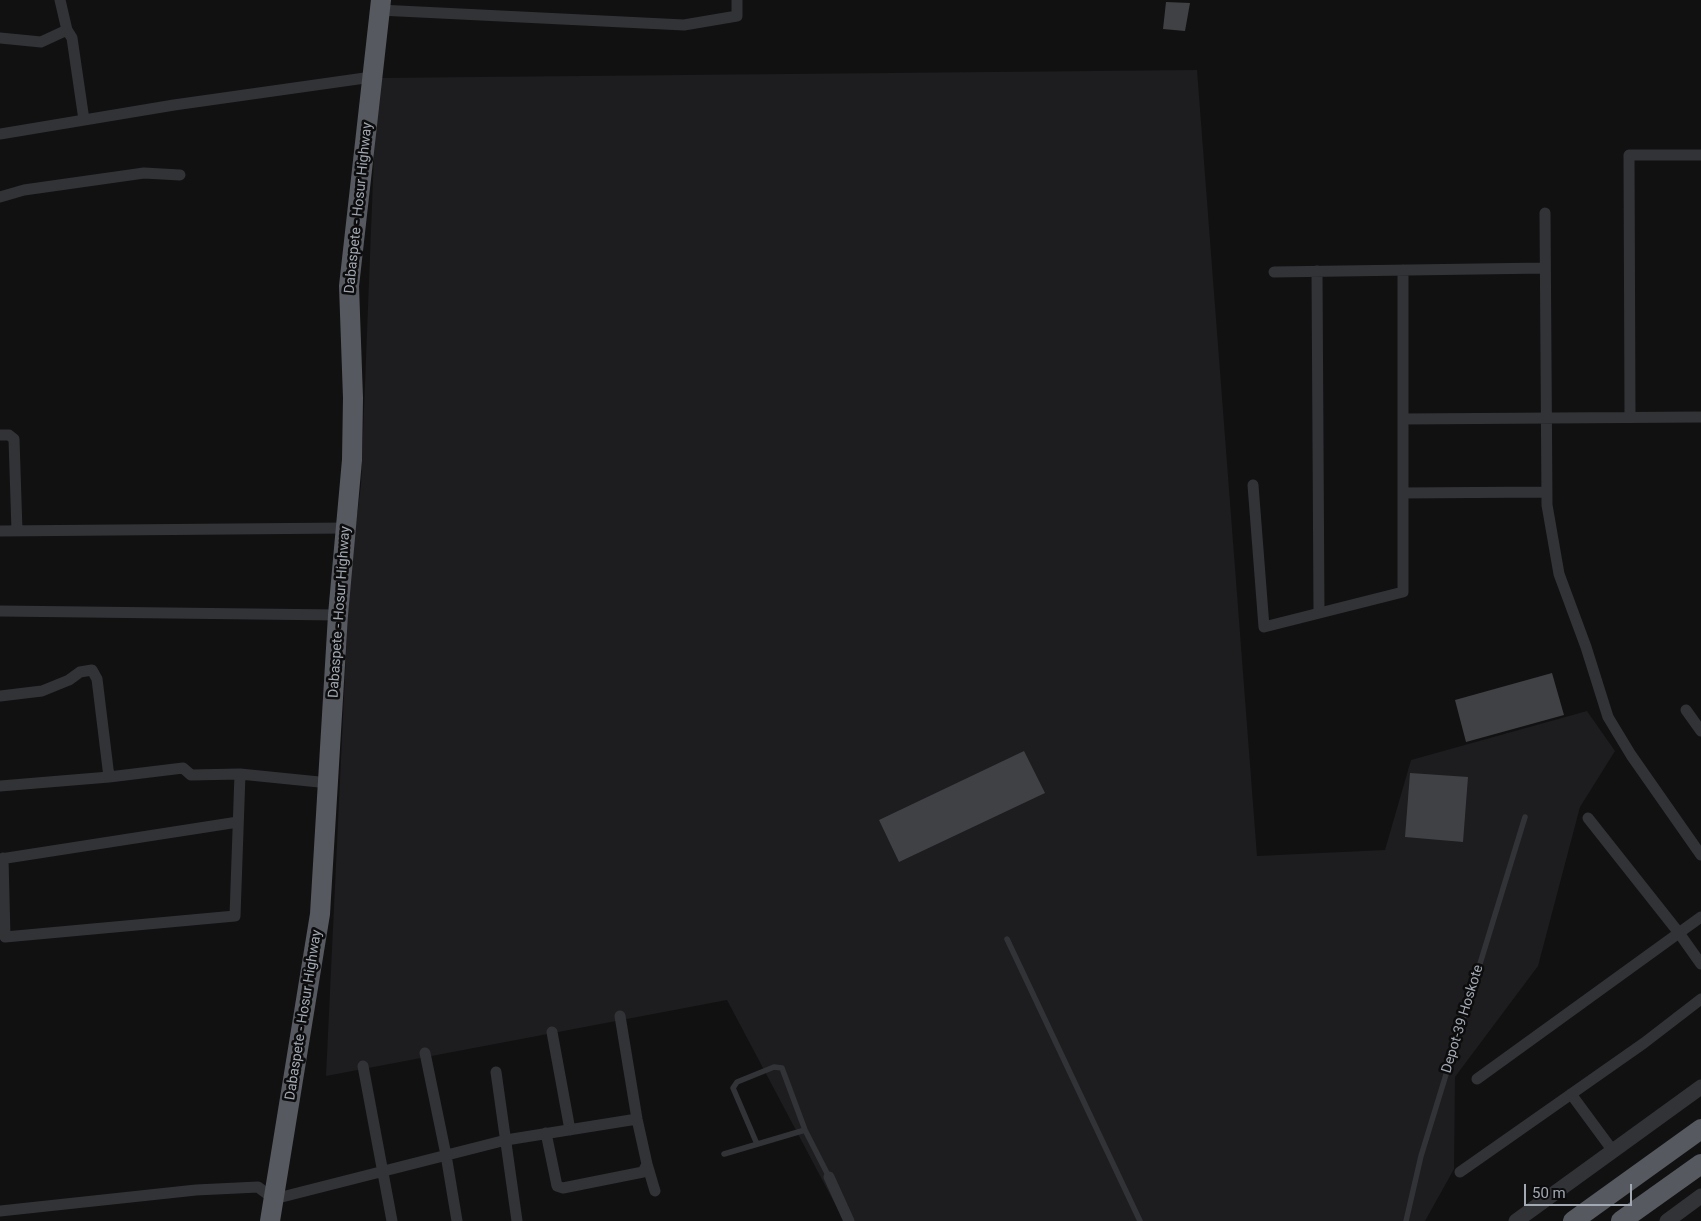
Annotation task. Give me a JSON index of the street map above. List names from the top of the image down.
{
  "streets": {
    "highway": ["Dabaspete - Hosur Highway"],
    "lane": ["Depot-39 Hoskote"]
  },
  "scale_bar": "50 m"
}
